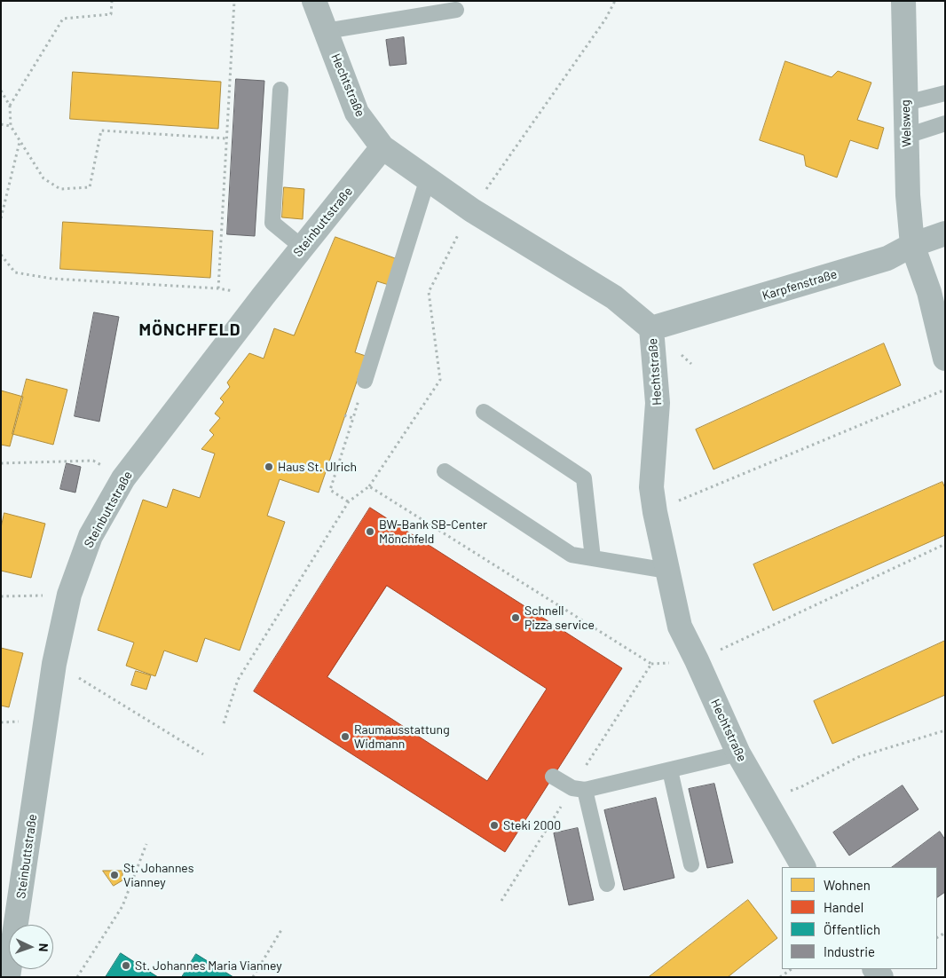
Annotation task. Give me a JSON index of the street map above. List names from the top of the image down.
{
  "streets": {
    "street": [
      "Hechtstraße",
      "Welsweg",
      "Steinbuttstraße",
      "Karpfenstraße"
    ]
  },
  "crossings": [
    ["Hechtstraße", "Steinbuttstraße"],
    ["Hechtstraße", "Karpfenstraße"],
    ["Welsweg", "Karpfenstraße"]
  ],
  "districts": ["MÖNCHFELD"],
  "places": [
    "Haus St. Ulrich",
    "BW-Bank SB-Center Mönchfeld",
    "Schnell Pizza service",
    "Raumausstattung Widmann",
    "Steki 2000",
    "St. Johannes Vianney",
    "St. Johannes Maria Vianney"
  ],
  "legend": [
    "Wohnen",
    "Handel",
    "Öffentlich",
    "Industrie"
  ],
  "north": "right"
}
